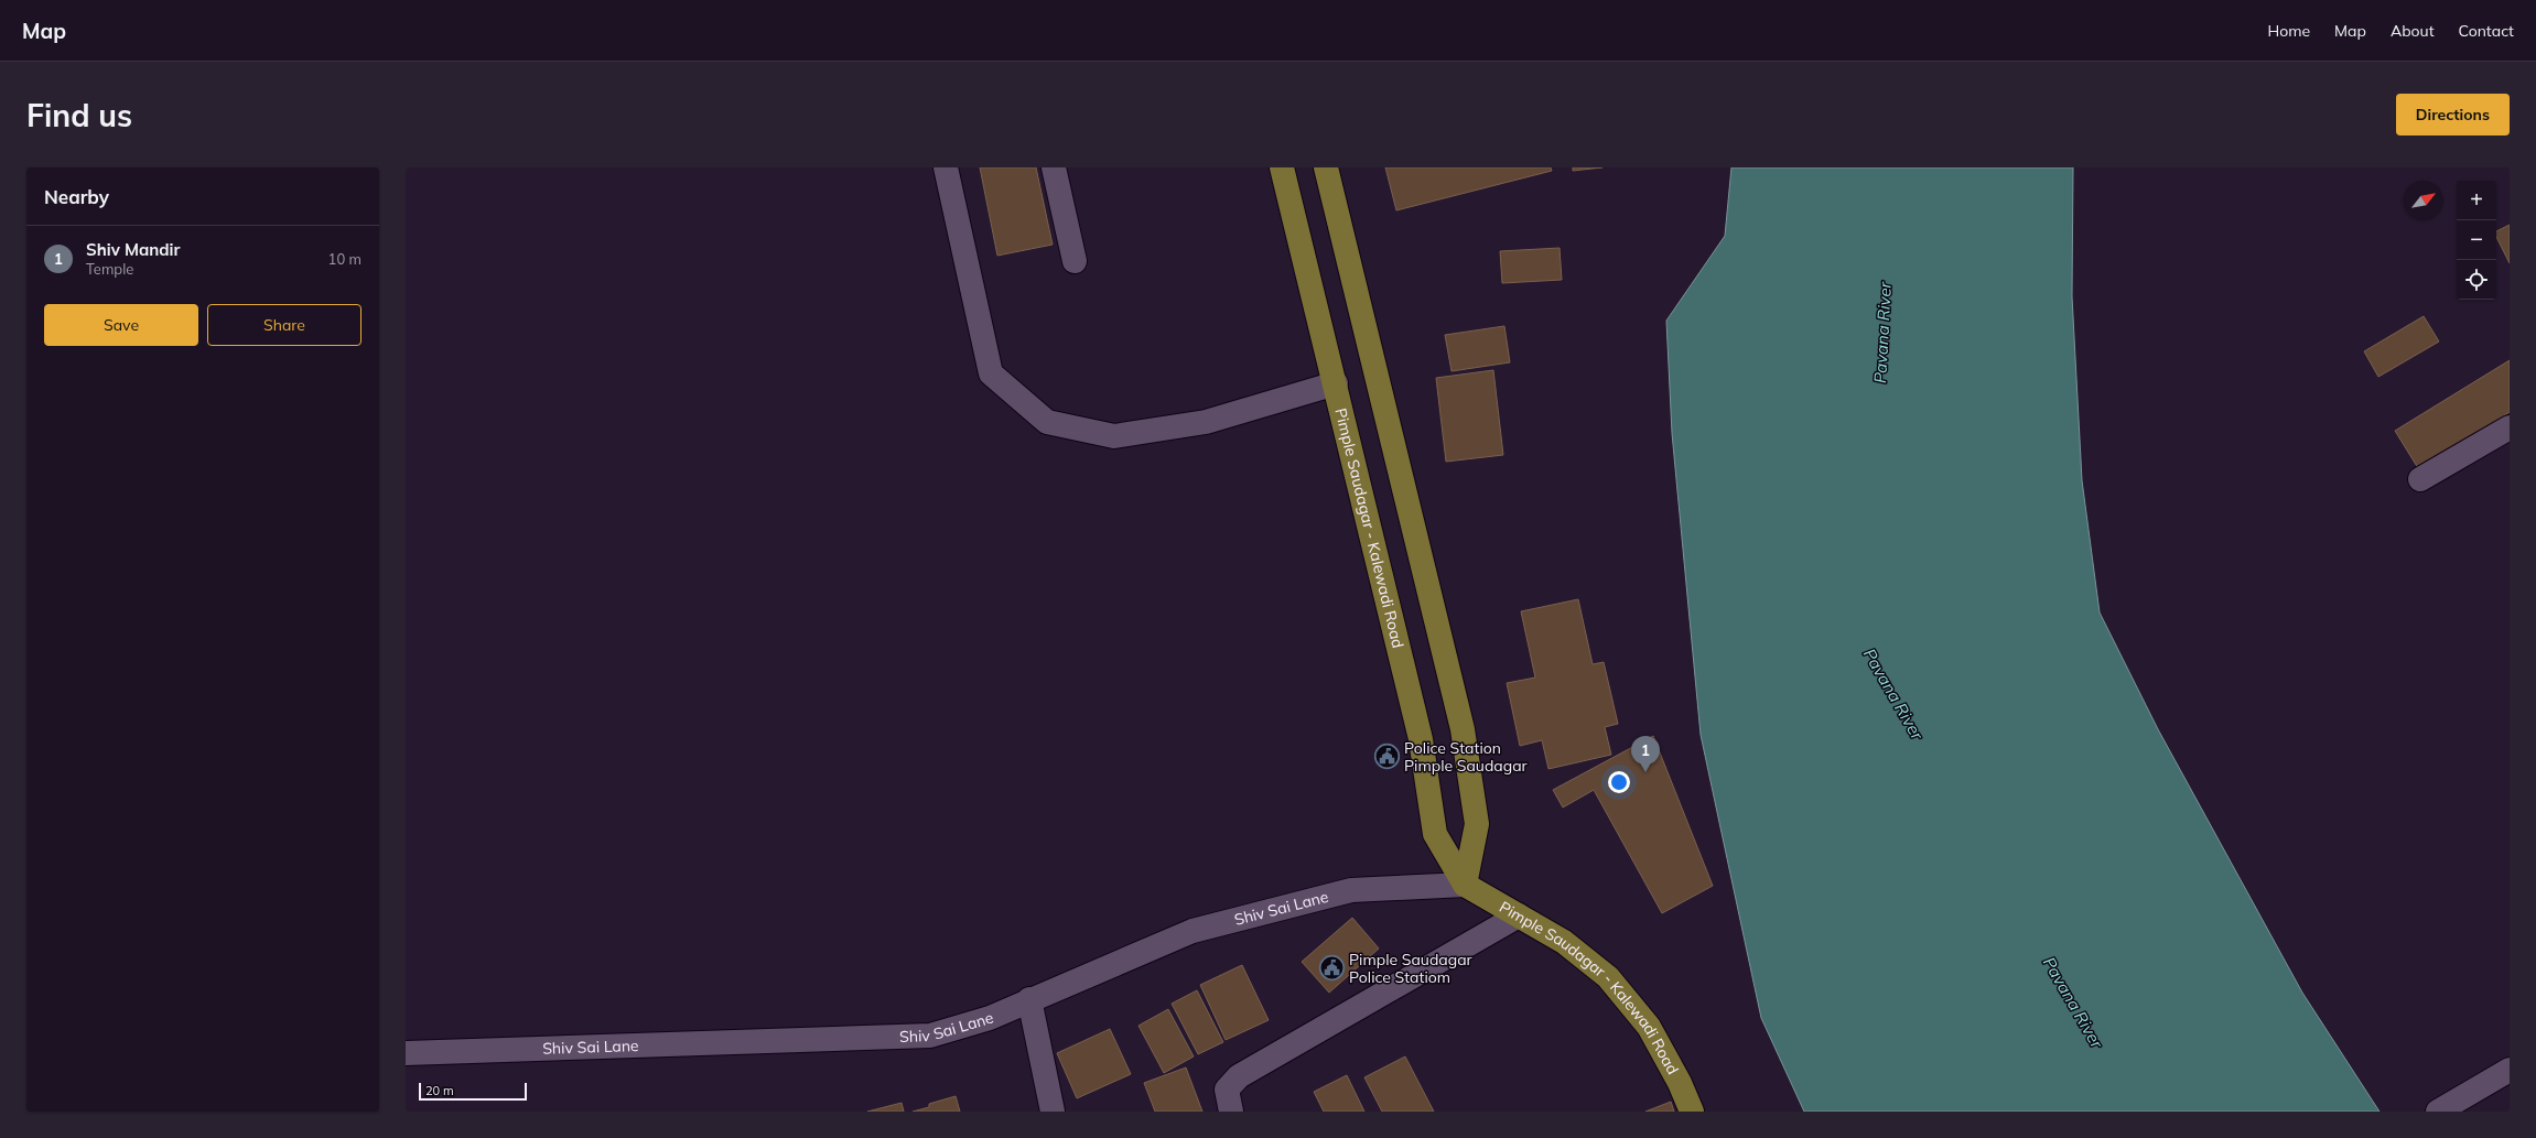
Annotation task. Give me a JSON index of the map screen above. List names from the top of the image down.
{
  "streets": {
    "main road": ["Pimple Saudagar - Kalewadi Road"],
    "street": ["Shiv Sai Lane"]
  },
  "crossings": [
    ["Pimple Saudagar - Kalewadi Road", "Shiv Sai Lane"]
  ],
  "water": ["Pavana River"],
  "places": {
    "public building": ["Police Station Pimple Saudagar", "Pimple Saudagar Police Statiom"]
  },
  "scale_bar": "20 m",
  "north": "top right",
  "page": {
    "header": "Map",
    "nav": [
      "Home",
      "Map",
      "About",
      "Contact"
    ],
    "buttons": [
      "Directions",
      ["Save", "Share"]
    ],
    "title": "Find us",
    "heading": "Nearby",
    "map_buttons": ["+", "−"],
    "list": [
      {
        "mark": "1",
        "name": "Shiv Mandir",
        "note": "Temple",
        "value": "10 m"
      }
    ],
    "pins": "1",
    "scale": "20 m"
  }
}
